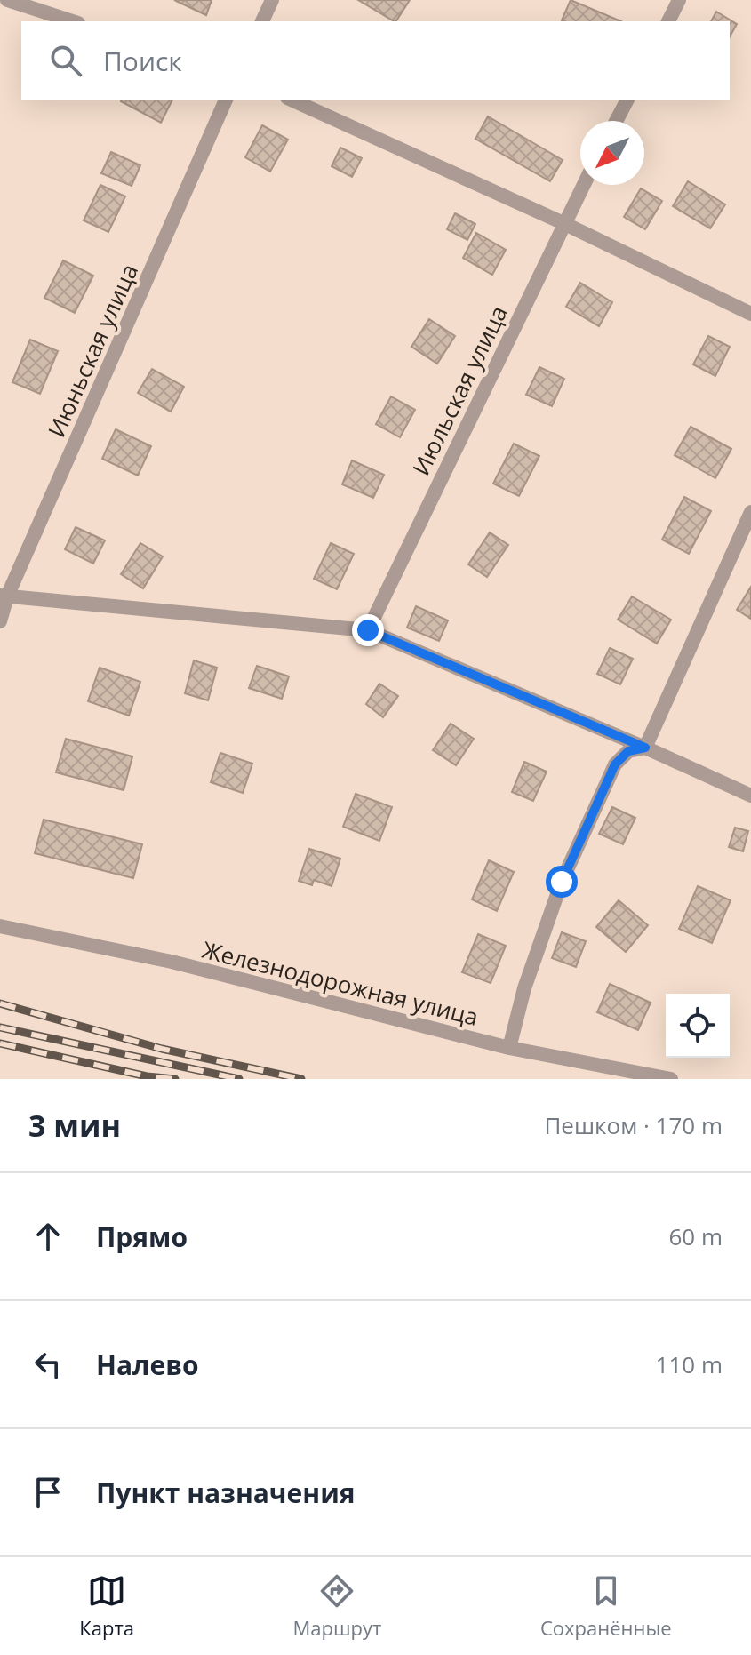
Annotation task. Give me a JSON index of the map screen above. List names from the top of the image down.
{
  "streets": {
    "street": ["Июньская улица", "Июльская улица", "Железнодорожная улица"]
  },
  "north": "bottom left",
  "page": {
    "search": "Поиск",
    "heading": ["3 мин", "Пешком · 170 m"],
    "list": [
      ["Прямо", "60 m"],
      ["Налево", "110 m"],
      "Пункт назначения"
    ],
    "nav": ["Карта", "Маршрут", "Сохранённые"]
  }
}
